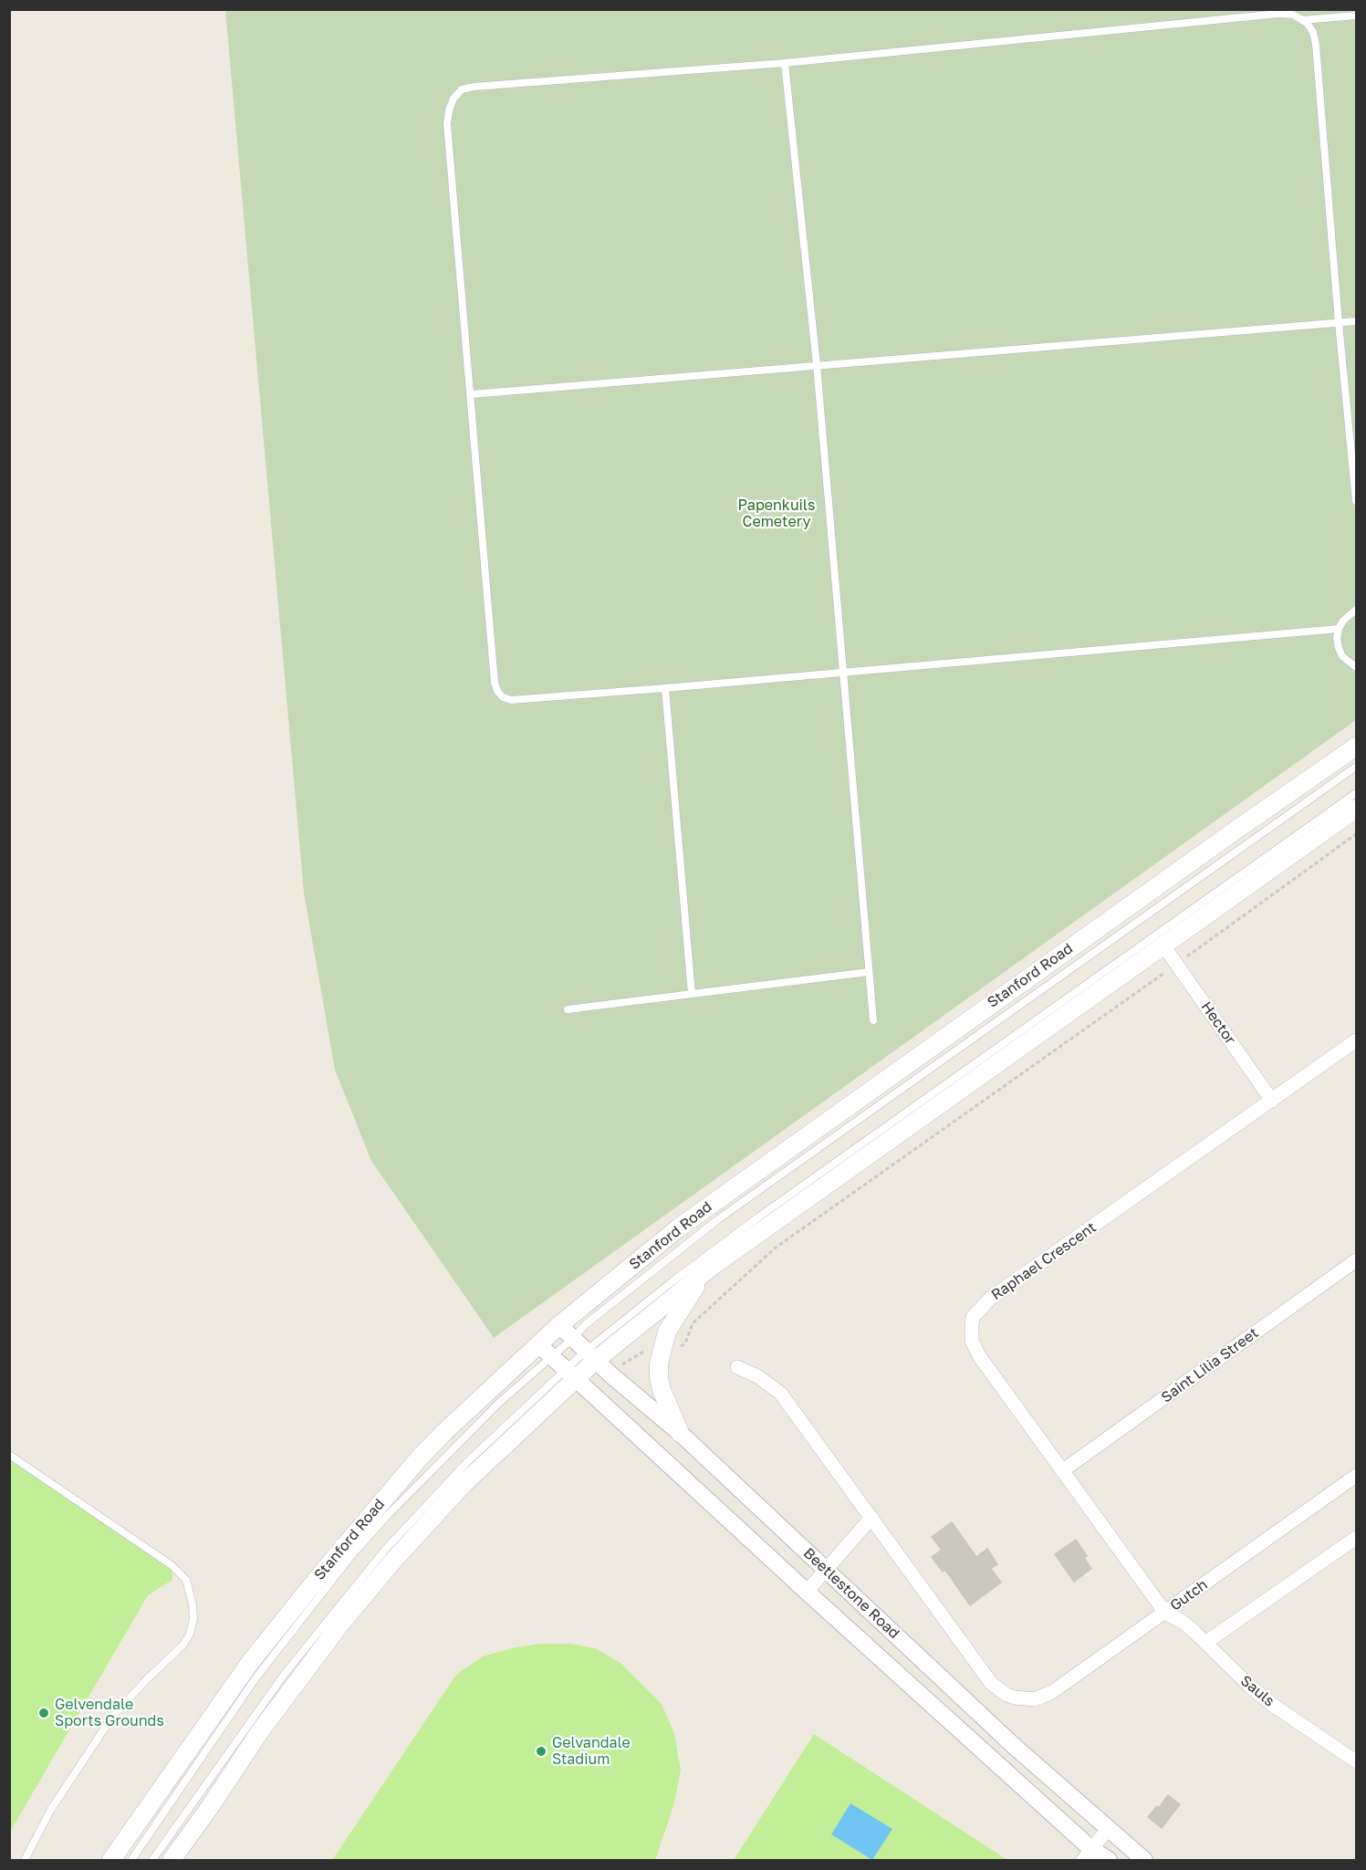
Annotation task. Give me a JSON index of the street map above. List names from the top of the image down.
{
  "streets": {
    "main road": ["Stanford Road"],
    "street": [
      "Hector",
      "Raphael Crescent",
      "Saint Lilia Street",
      "Beetlestone Road",
      "Gutch",
      "Sauls"
    ]
  },
  "crossings": [
    ["Stanford Road", "Beetlestone Road"],
    ["Hector", "Raphael Crescent"],
    ["Raphael Crescent", "Saint Lilia Street"],
    ["Raphael Crescent", "Gutch"],
    ["Raphael Crescent", "Sauls"],
    ["Gutch", "Sauls"]
  ],
  "parks": ["Papenkuils Cemetery"],
  "places": ["Gelvendale Sports Grounds", "Gelvandale Stadium"]
}
